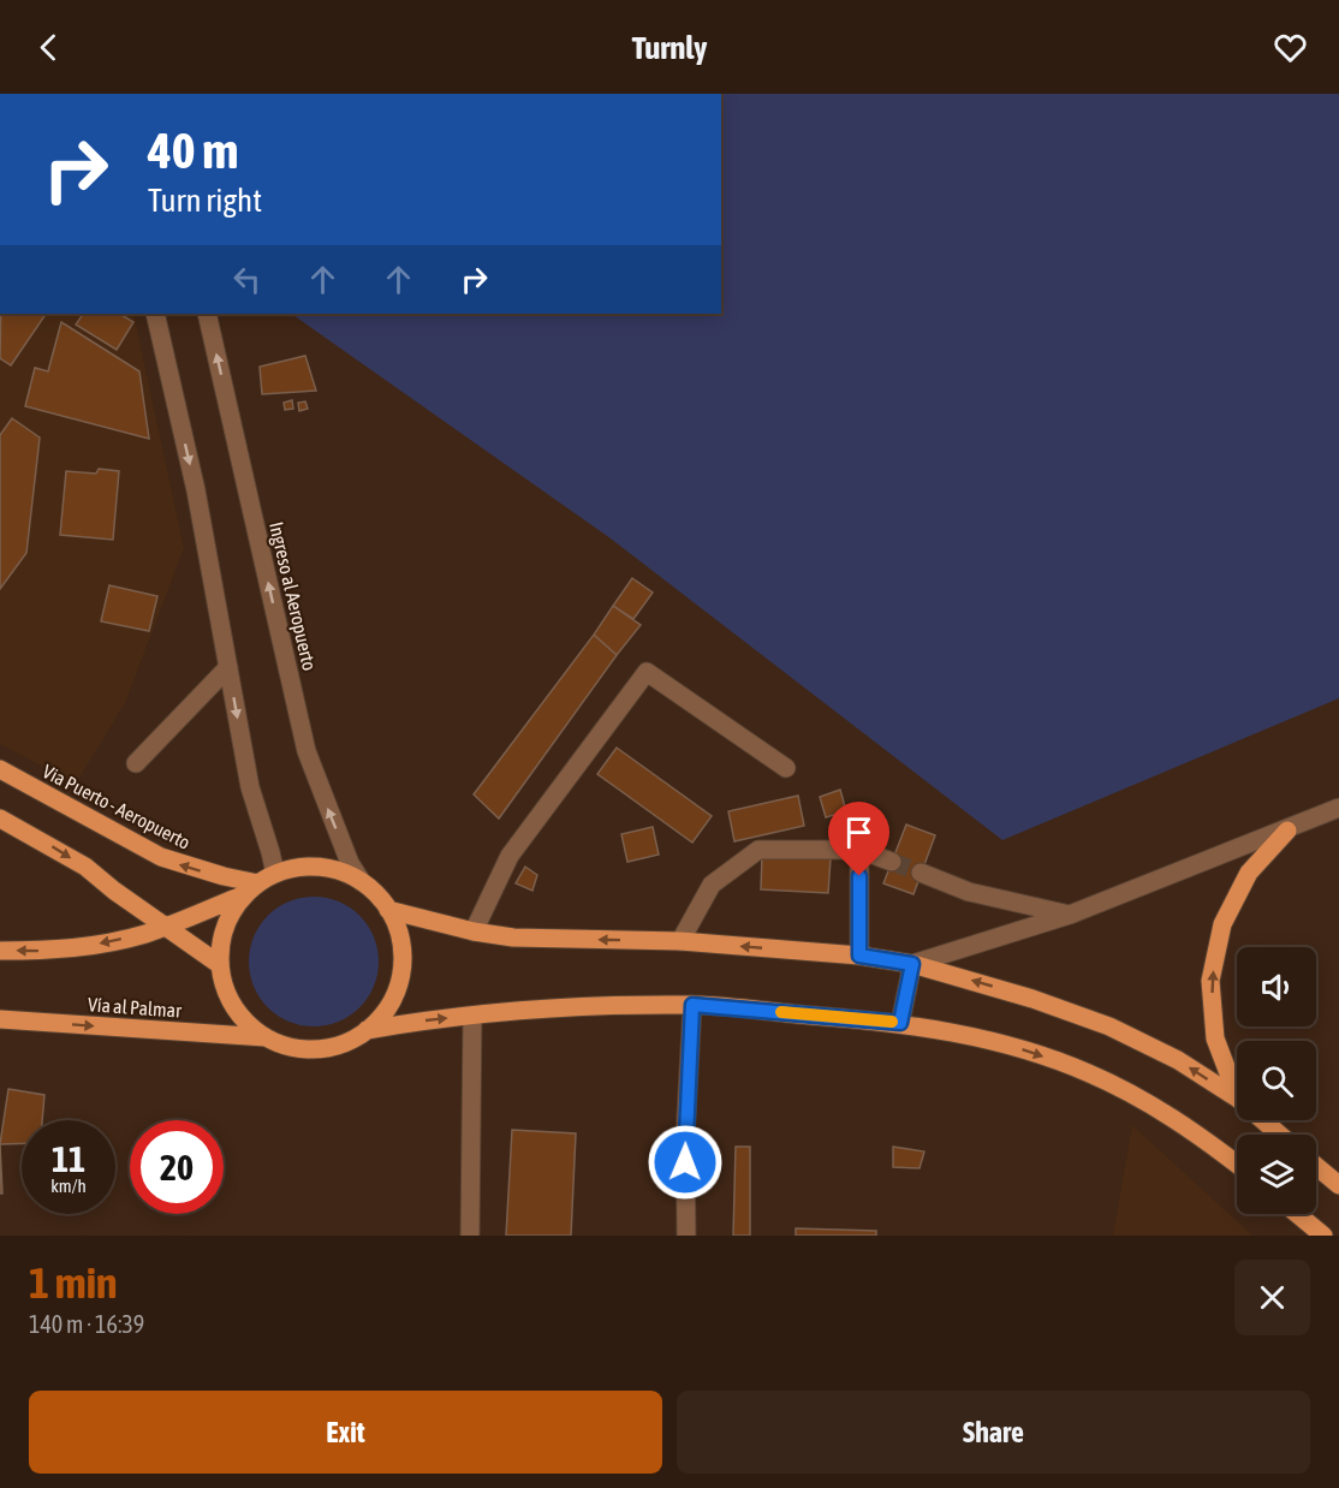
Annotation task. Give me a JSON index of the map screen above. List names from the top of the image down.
{
  "streets": {
    "main road": ["Via Puerto - Aeropuerto", "Vía al Palmar"],
    "street": ["Ingreso al Aeropuerto"]
  },
  "crossings": [
    ["Ingreso al Aeropuerto", "Via Puerto - Aeropuerto"],
    ["Ingreso al Aeropuerto", "Vía al Palmar"],
    ["Via Puerto - Aeropuerto", "Vía al Palmar"]
  ],
  "page": {
    "header": "Turnly",
    "turn": ["40 m", "Turn right"],
    "speed": "11 km/h",
    "limit": "20",
    "heading": ["1 min", "140 m · 16:39"],
    "buttons": ["Exit", "Share"]
  }
}
